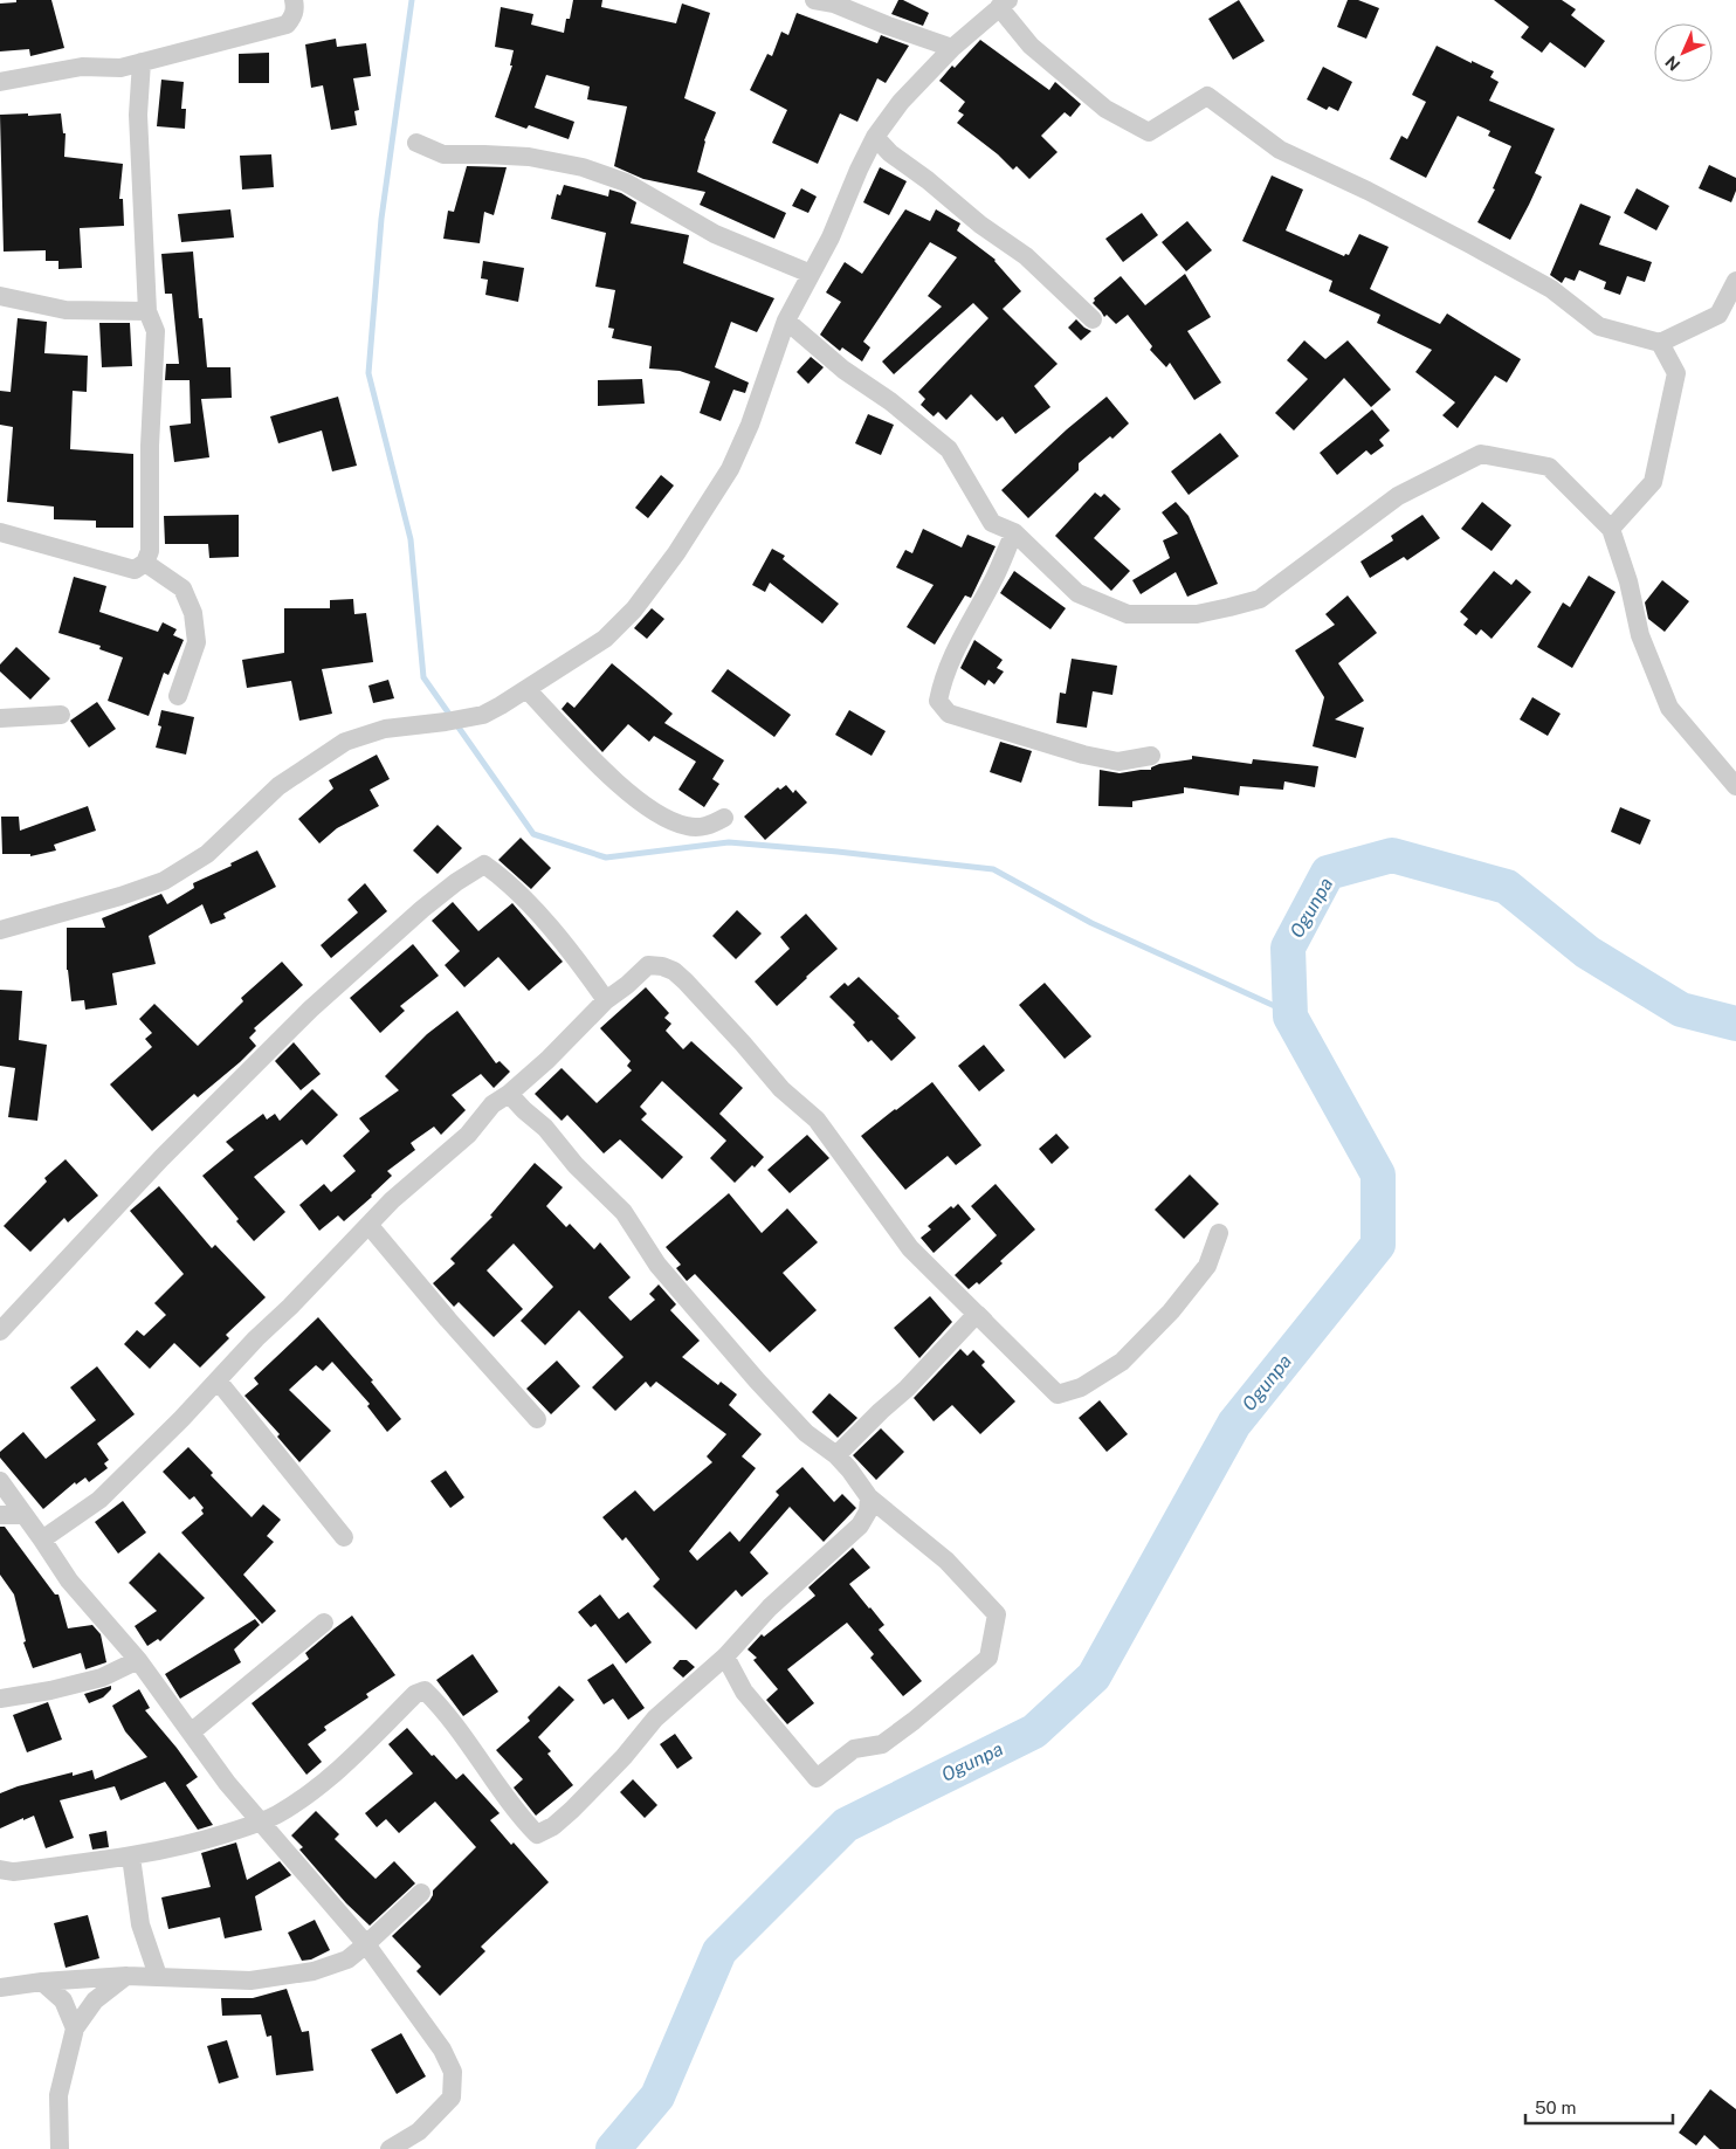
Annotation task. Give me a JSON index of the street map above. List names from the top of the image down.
{
  "water": ["Ogunpa"],
  "scale_bar": "50 m",
  "north": "bottom left"
}
